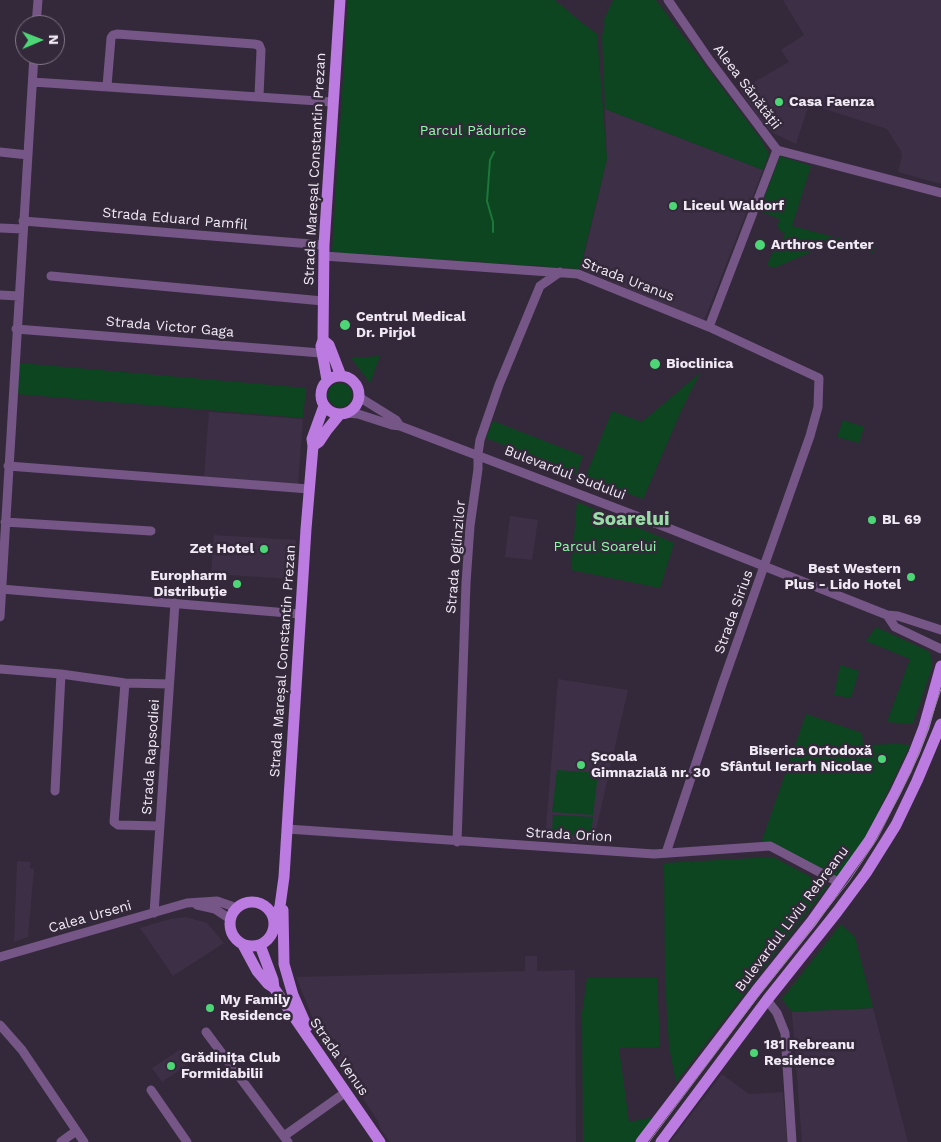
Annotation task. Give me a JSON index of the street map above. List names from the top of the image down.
{
  "streets": {
    "main road": ["Strada Mareșal Constantin Prezan", "Bulevardul Liviu Rebreanu", "Strada Venus"],
    "street": [
      "Aleea Sănătății",
      "Strada Eduard Pamfil",
      "Strada Uranus",
      "Strada Victor Gaga",
      "Bulevardul Sudului",
      "Strada Oglinzilor",
      "Strada Sirius",
      "Strada Rapsodiei",
      "Strada Orion",
      "Calea Urseni"
    ]
  },
  "crossings": [
    ["Strada Mareșal Constantin Prezan", "Strada Eduard Pamfil"],
    ["Strada Mareșal Constantin Prezan", "Strada Uranus"],
    ["Strada Mareșal Constantin Prezan", "Strada Victor Gaga"],
    ["Strada Mareșal Constantin Prezan", "Bulevardul Sudului"],
    ["Strada Mareșal Constantin Prezan", "Strada Orion"],
    ["Strada Mareșal Constantin Prezan", "Calea Urseni"],
    ["Strada Mareșal Constantin Prezan", "Strada Venus"],
    ["Strada Eduard Pamfil", "Strada Uranus"],
    ["Strada Uranus", "Strada Sirius"],
    ["Bulevardul Sudului", "Strada Oglinzilor"],
    ["Bulevardul Sudului", "Strada Sirius"],
    ["Strada Oglinzilor", "Strada Orion"],
    ["Strada Sirius", "Strada Orion"],
    ["Strada Rapsodiei", "Calea Urseni"],
    ["Strada Orion", "Bulevardul Liviu Rebreanu"],
    ["Calea Urseni", "Strada Venus"]
  ],
  "districts": ["Soarelui"],
  "parks": ["Parcul Pădurice", "Parcul Soarelui"],
  "places": [
    "Casa Faenza",
    "Liceul Waldorf",
    "Arthros Center",
    "Centrul Medical Dr. Pirjol",
    "Bioclinica",
    "BL 69",
    "Zet Hotel",
    "Best Western Plus - Lido Hotel",
    "Europharm Distribuție",
    "Biserica Ortodoxă Sfântul Ierarh Nicolae",
    "Școala Gimnazială nr. 30",
    "My Family Residence",
    "181 Rebreanu Residence",
    "Grădinița Club Formidabilii"
  ],
  "north": "right"
}
